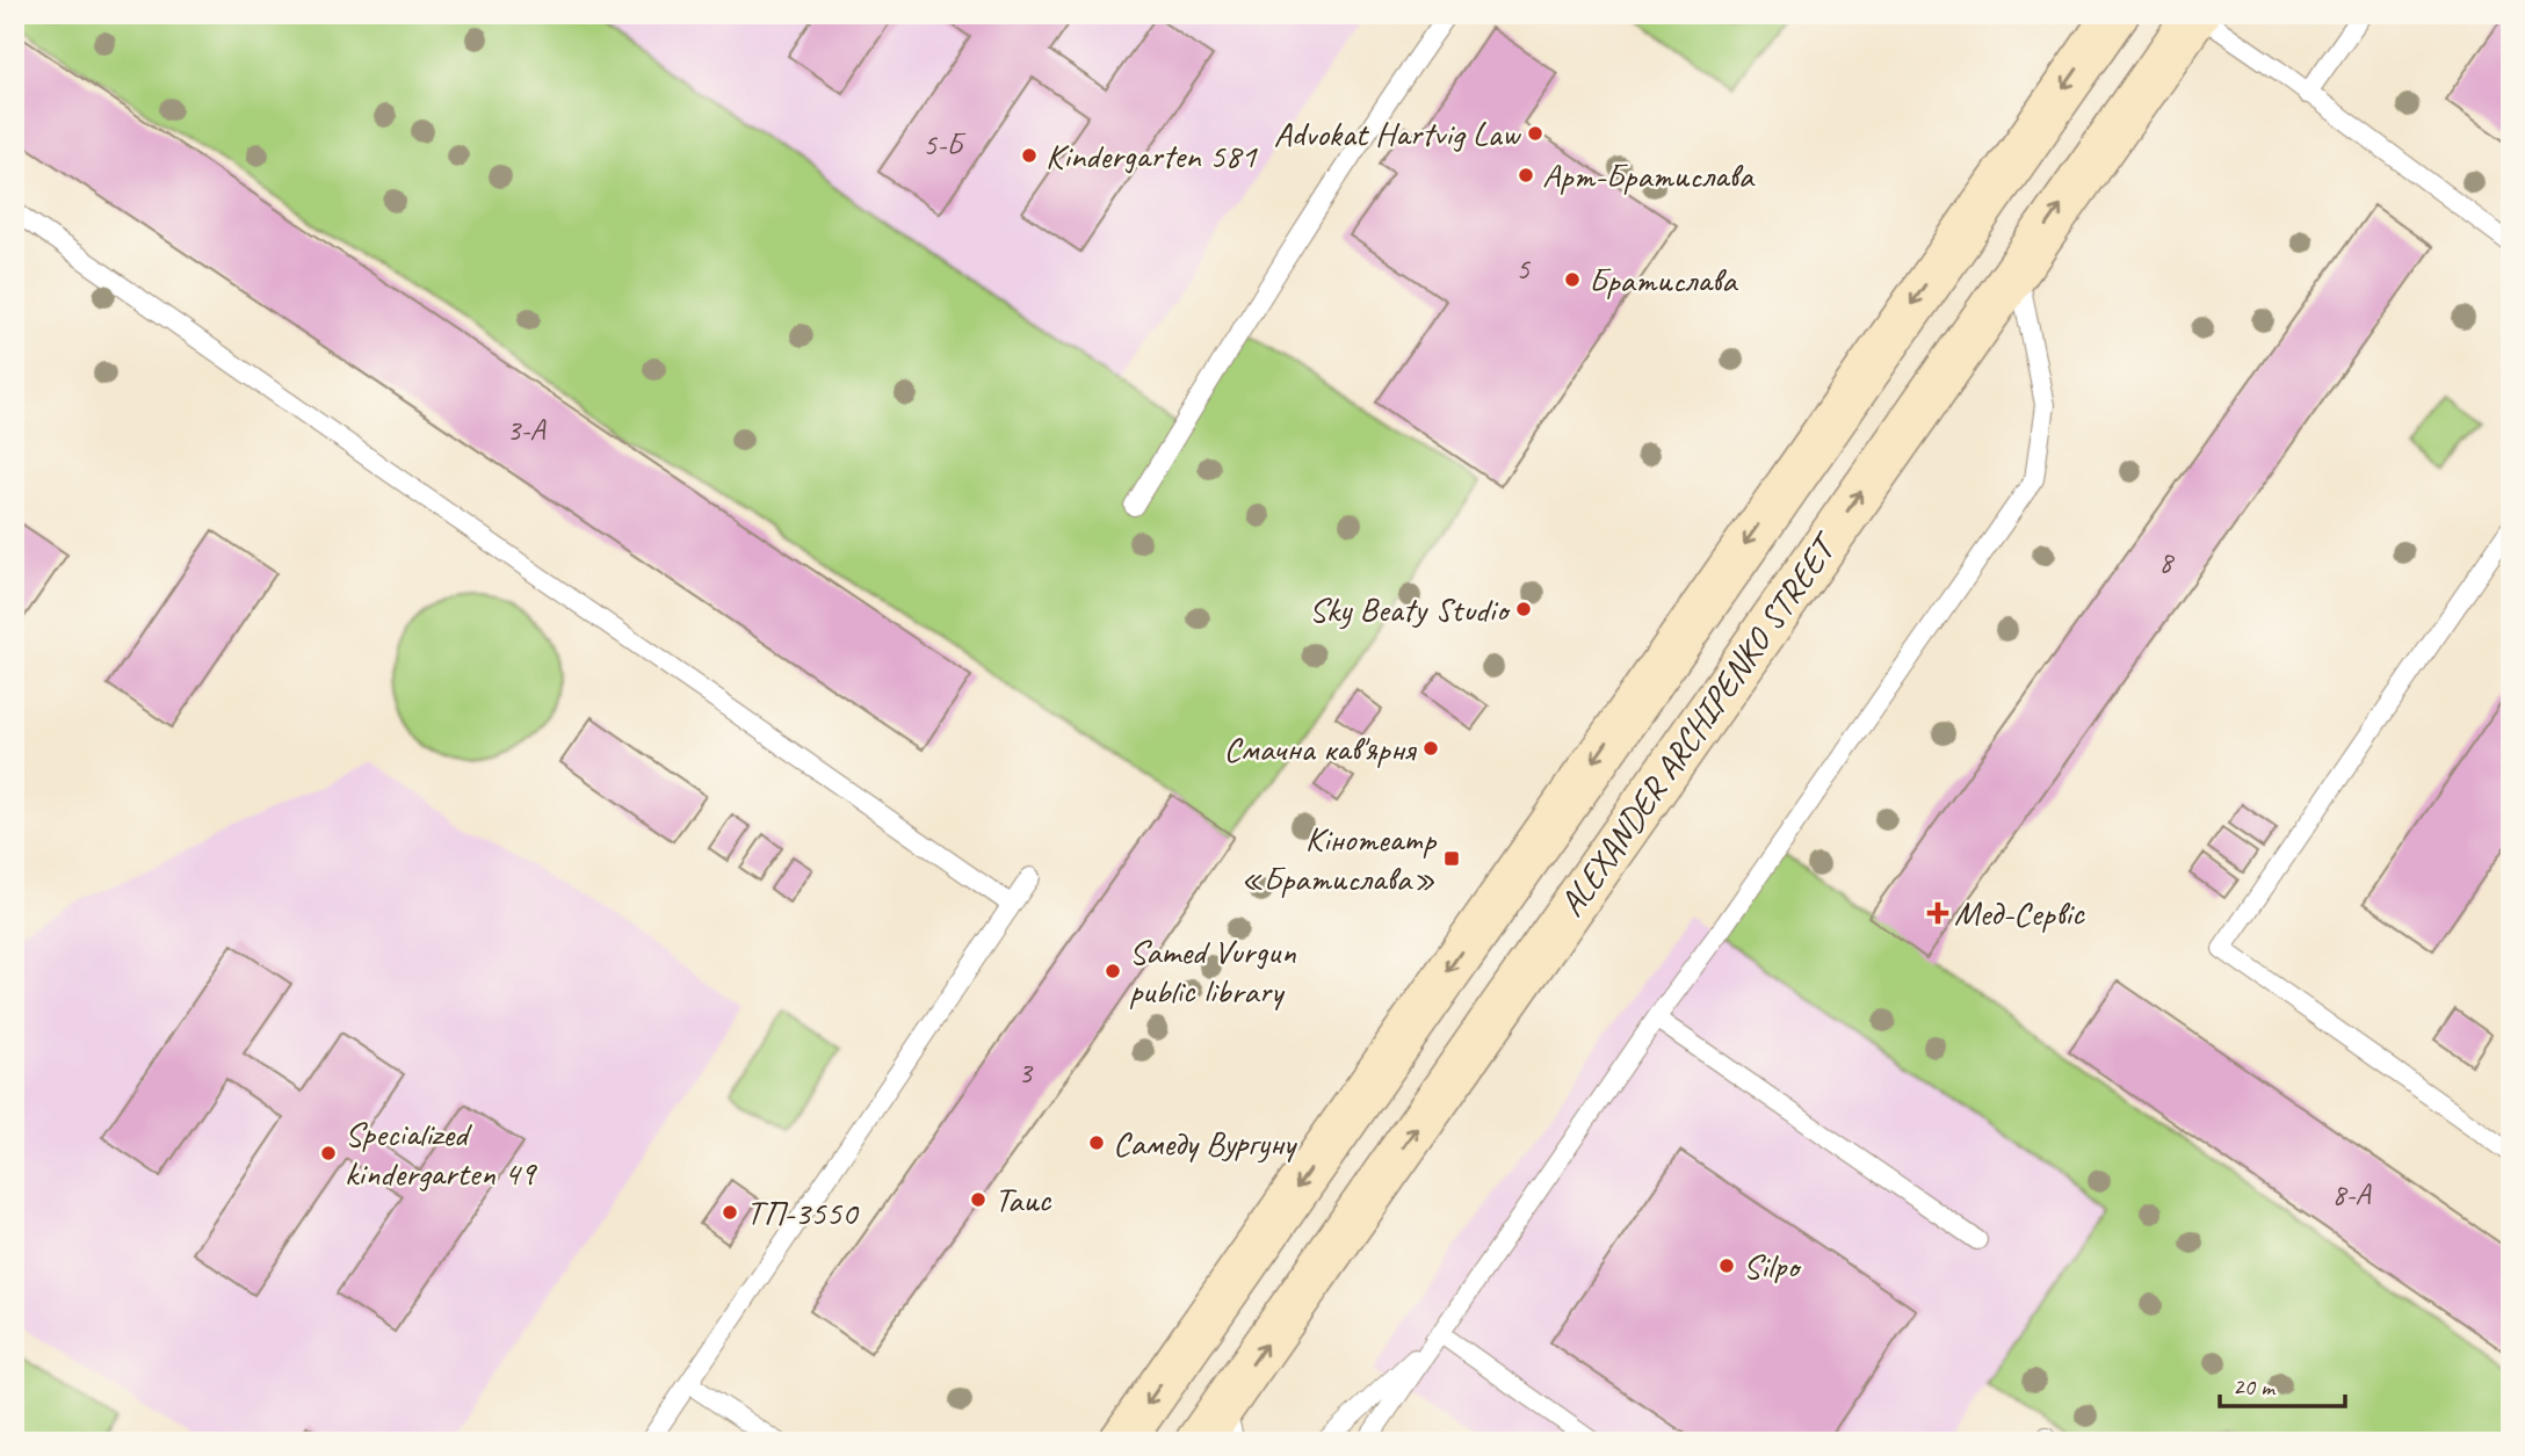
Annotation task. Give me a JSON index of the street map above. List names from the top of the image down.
{
  "streets": {
    "main road": ["ALEXANDER ARCHIPENKO STREET"]
  },
  "places": {
    "other": [
      "Advokat Hartvig Law",
      "Kindergarten 581",
      "Арт-Братислава",
      "Братислава",
      "Sky Beaty Studio",
      "Смачна кав'ярня",
      "Samed Vurgun public library",
      "Самеду Вургуну",
      "Specialized kindergarten 49",
      "Таис",
      "ТП-3550",
      "Silpo"
    ],
    "transit": ["Кінотеатр «Братислава»"],
    "health": ["Мед-Сервіс"]
  },
  "house_numbers": [
    "5-Б",
    "5",
    "3-А",
    "8",
    "3",
    "8-А"
  ],
  "scale_bar": "20 m"
}
